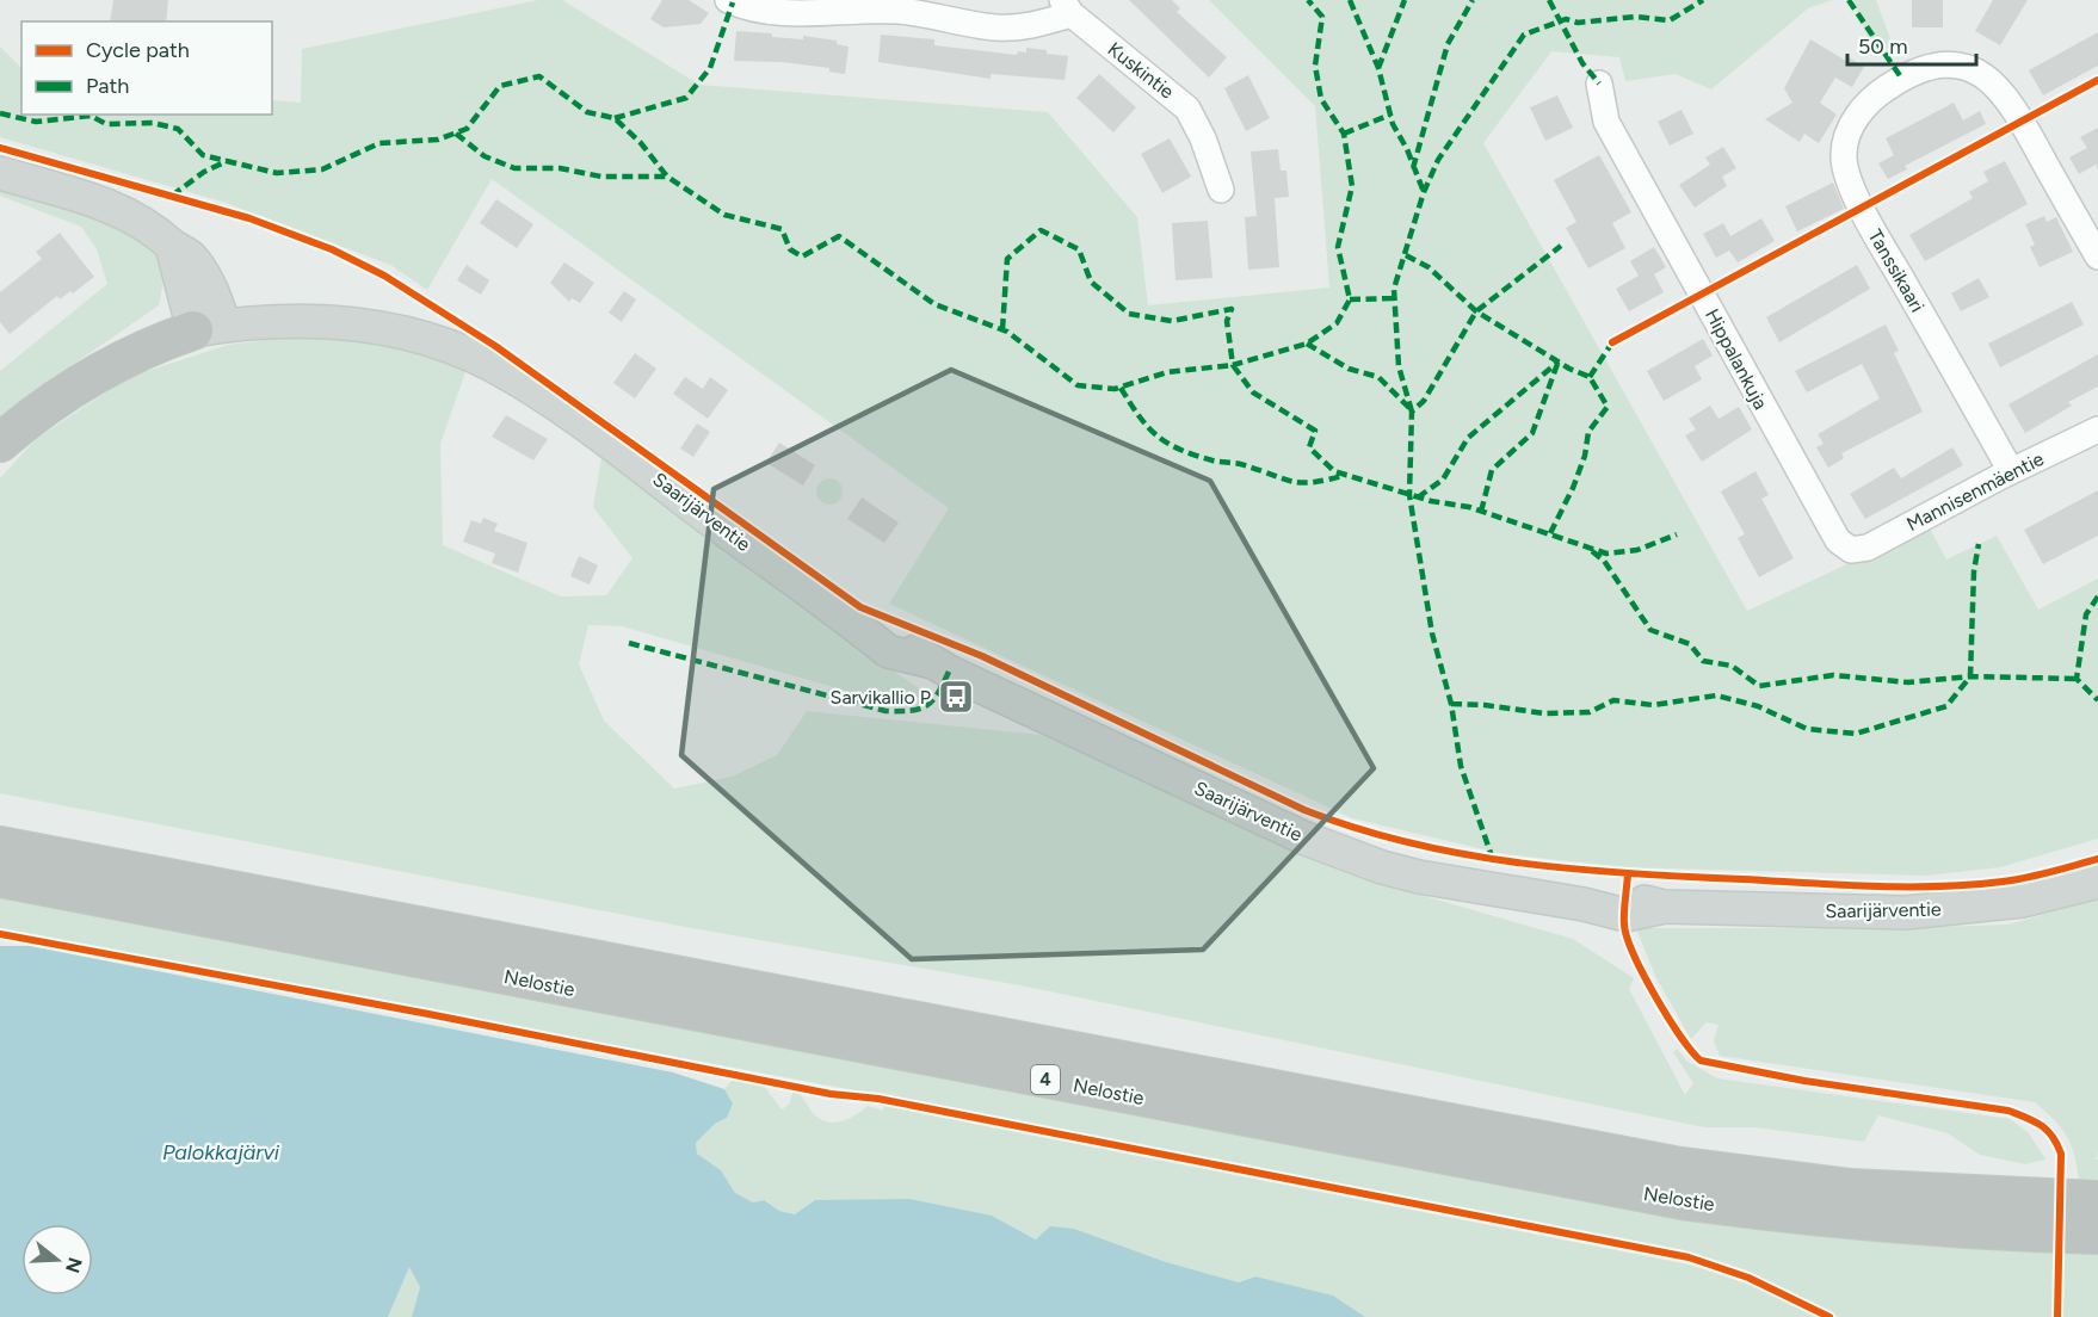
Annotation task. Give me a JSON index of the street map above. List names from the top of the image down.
{
  "streets": {
    "highway": ["Nelostie", "4"],
    "main road": ["Saarijärventie"],
    "street": [
      "Kuskintie",
      "Tanssikaari",
      "Hippalankuja",
      "Mannisenmäentie"
    ]
  },
  "crossings": [
    ["Tanssikaari", "Mannisenmäentie"],
    ["Hippalankuja", "Mannisenmäentie"]
  ],
  "water": ["Palokkajärvi"],
  "places": {
    "bus stop": ["Sarvikallio P"]
  },
  "legend": ["Cycle path", "Path"],
  "scale_bar": "50 m",
  "north": "right"
}
